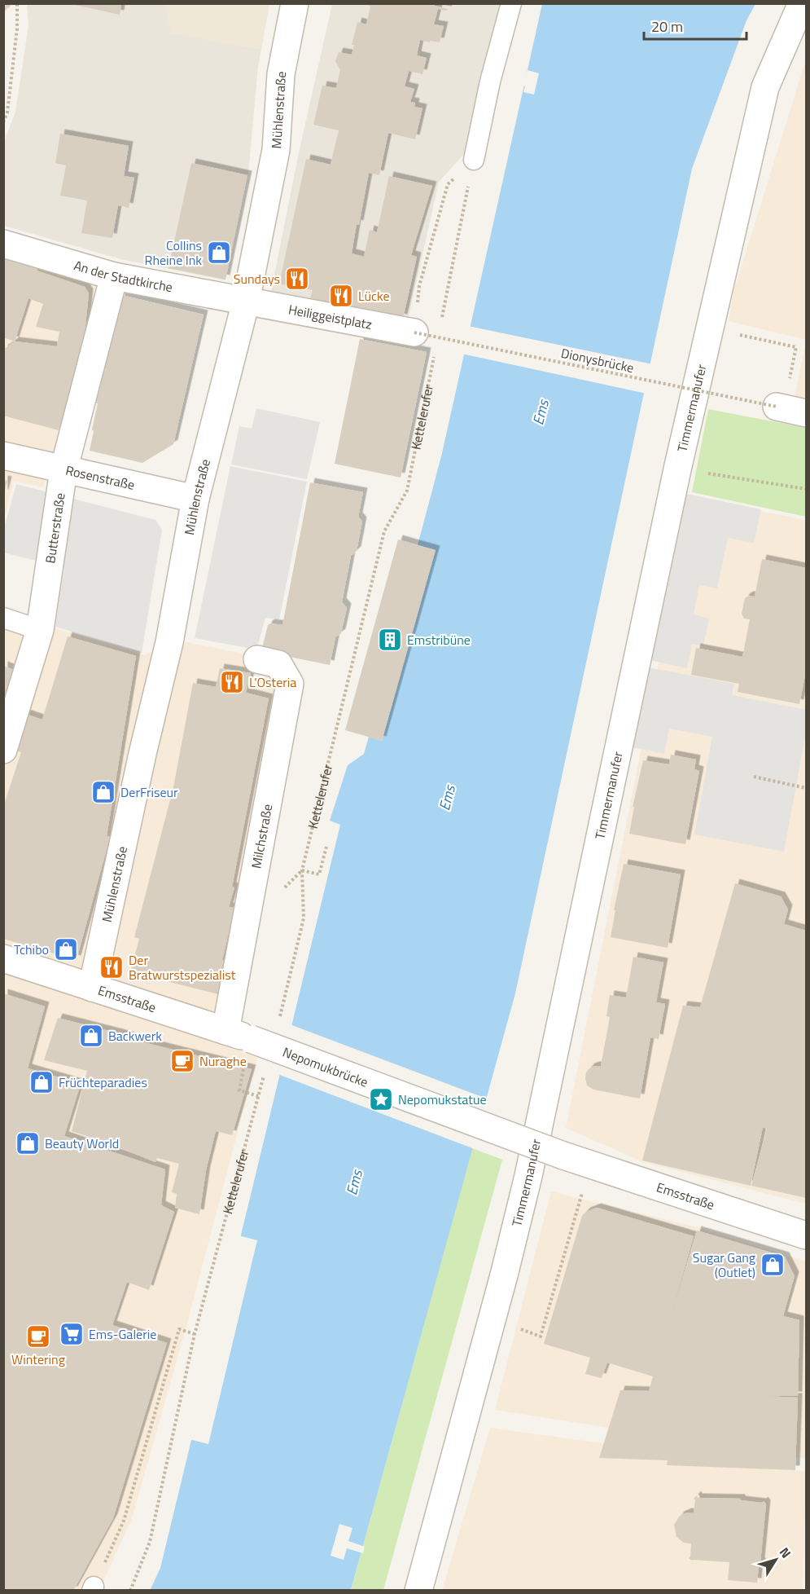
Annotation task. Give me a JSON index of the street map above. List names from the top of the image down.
{
  "streets": {
    "street": [
      "Mühlenstraße",
      "An der Stadtkirche",
      "Heiliggeistplatz",
      "Timmermanufer",
      "Rosenstraße",
      "Butterstraße",
      "Milchstraße",
      "Emsstraße",
      "Nepomukbrücke"
    ],
    "path": ["Dionysbrücke", "Kettelerufer"]
  },
  "crossings": [
    ["Mühlenstraße", "An der Stadtkirche"],
    ["Mühlenstraße", "Heiliggeistplatz"],
    ["Mühlenstraße", "Rosenstraße"],
    ["Mühlenstraße", "Emsstraße"],
    ["An der Stadtkirche", "Heiliggeistplatz"],
    ["An der Stadtkirche", "Butterstraße"],
    ["Heiliggeistplatz", "Dionysbrücke"],
    ["Rosenstraße", "Butterstraße"],
    ["Milchstraße", "Emsstraße"],
    ["Emsstraße", "Nepomukbrücke"]
  ],
  "water": ["Ems"],
  "places": {
    "shop": [
      "Collins Rheine Ink",
      "DerFriseur",
      "Tchibo",
      "Backwerk",
      "Früchteparadies",
      "Beauty World",
      "Sugar Gang (Outlet)"
    ],
    "restaurant": [
      "Sundays",
      "Lücke",
      "L'Osteria",
      "Der Bratwurstspezialist"
    ],
    "building": ["Emstribüne"],
    "cafe": ["Nuraghe", "Wintering"],
    "place": ["Nepomukstatue"],
    "supermarket": ["Ems-Galerie"]
  },
  "scale_bar": "20 m",
  "north": "top right"
}
